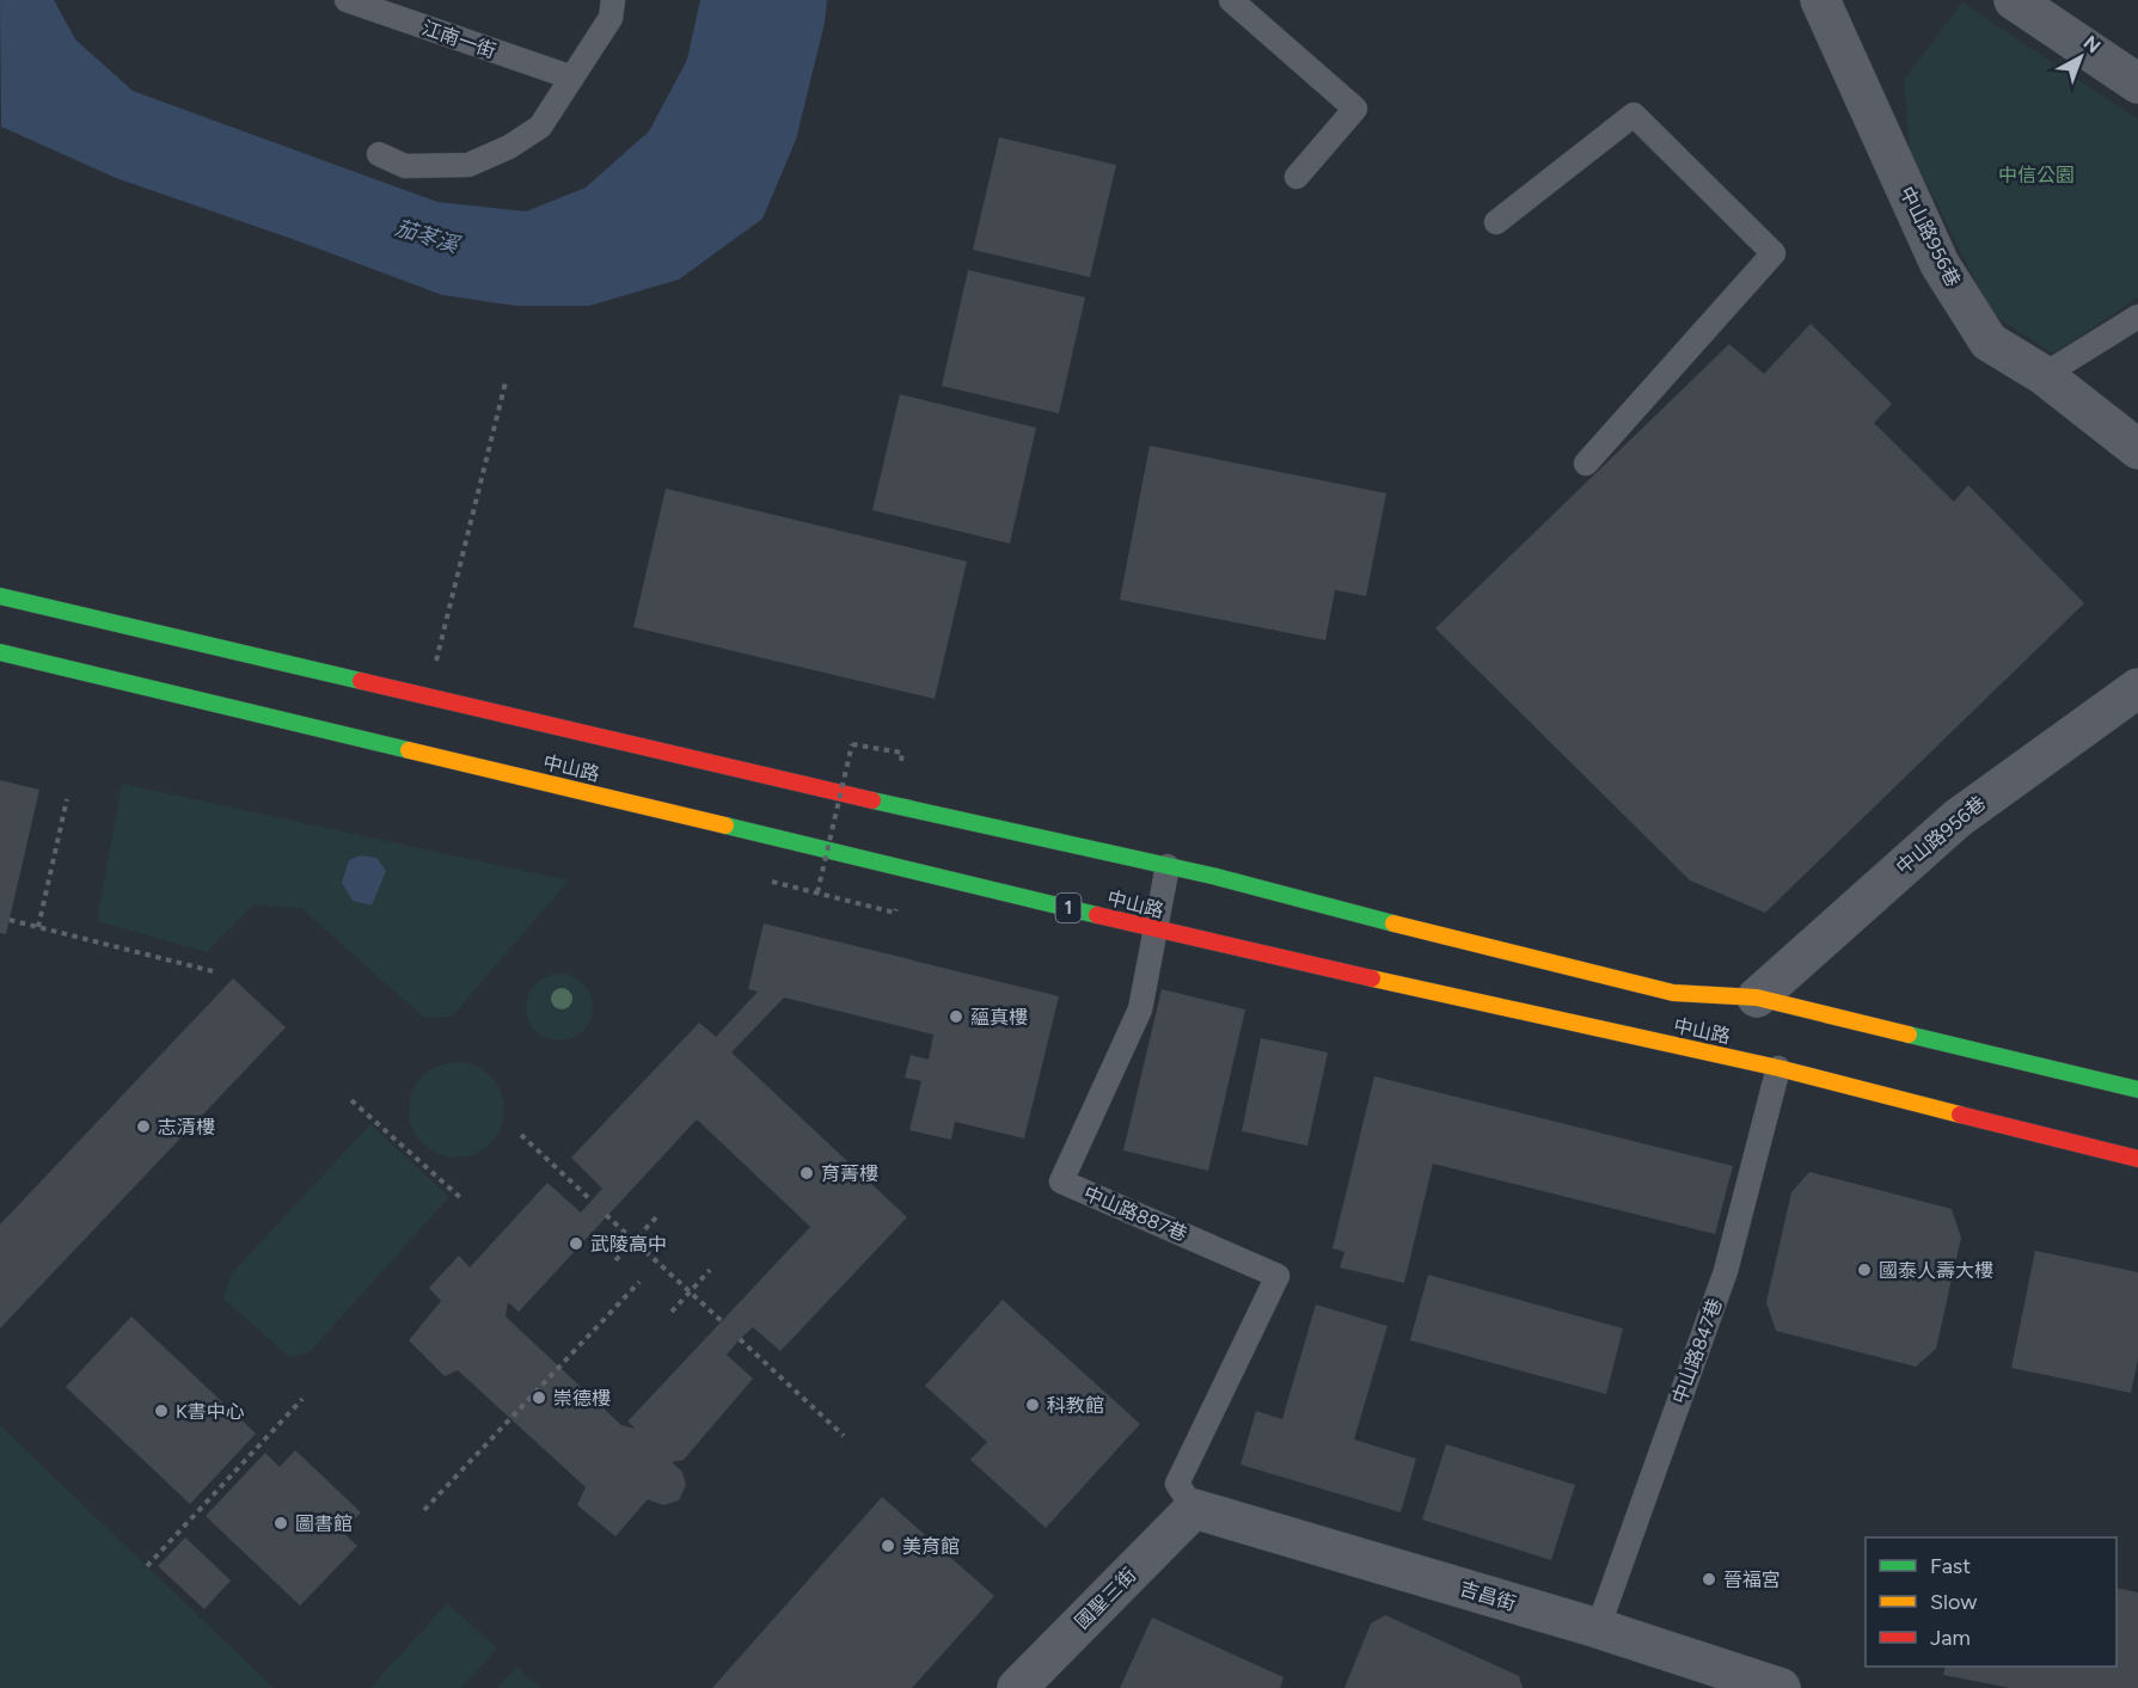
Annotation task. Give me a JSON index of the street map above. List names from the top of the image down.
{
  "streets": {
    "main road": ["中山路", "1"],
    "street": ["中山路956巷", "吉昌街", "國聖三街"],
    "lane": ["江南一街", "中山路887巷", "中山路847巷"]
  },
  "crossings": [
    ["中山路956巷", "中山路"],
    ["中山路", "中山路887巷"],
    ["中山路", "中山路847巷"],
    ["中山路887巷", "吉昌街"],
    ["中山路887巷", "國聖三街"],
    ["中山路847巷", "吉昌街"],
    ["吉昌街", "國聖三街"]
  ],
  "water": ["茄苳溪"],
  "parks": ["中信公園"],
  "places": [
    "蘊真樓",
    "志清樓",
    "育菁樓",
    "武陵高中",
    "國泰人壽大樓",
    "崇德樓",
    "科教館",
    "K書中心",
    "圖書館",
    "美育館",
    "晉福宮"
  ],
  "legend": ["Fast", "Slow", "Jam"],
  "north": "top right"
}
